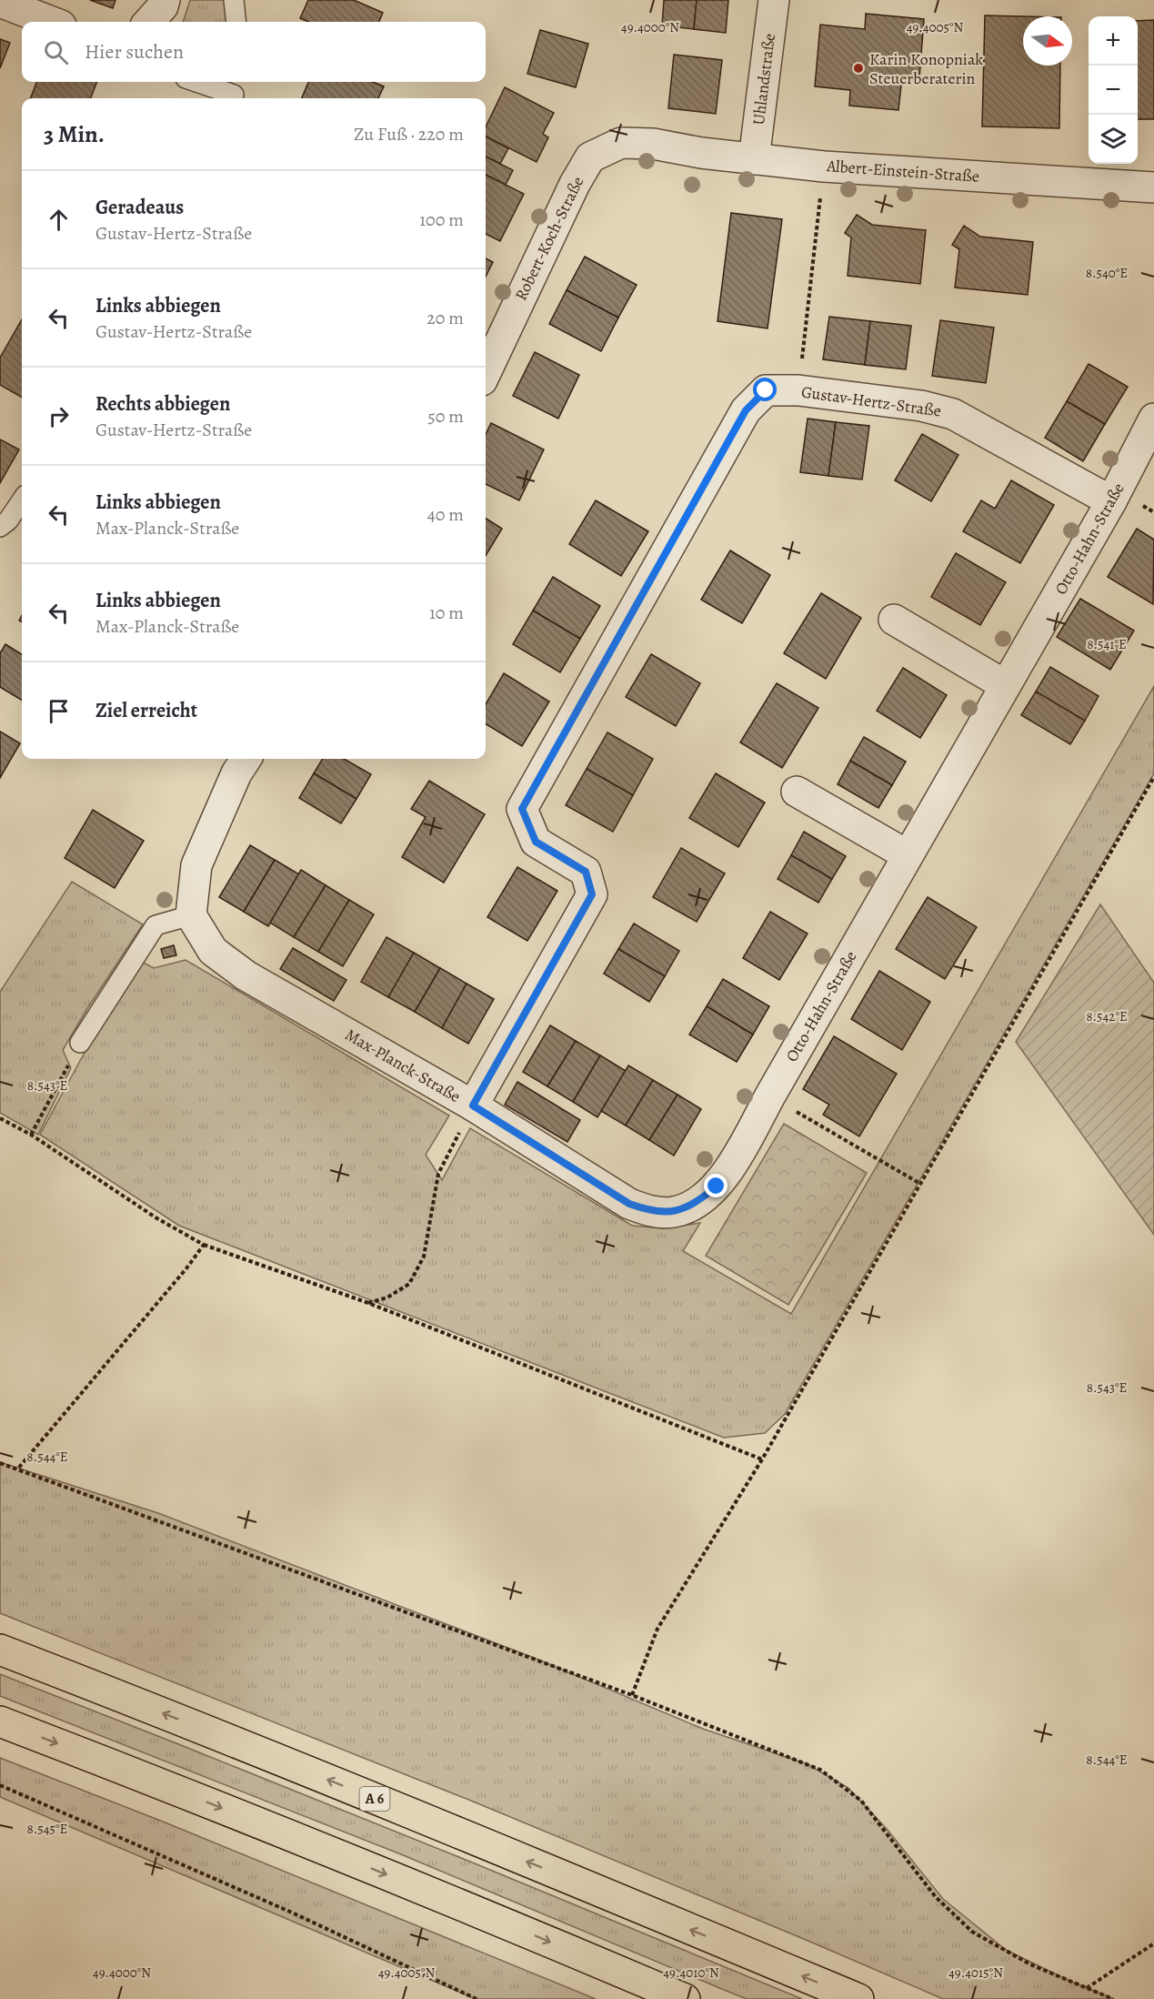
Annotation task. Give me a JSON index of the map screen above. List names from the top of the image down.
{
  "streets": {
    "highway": ["A 6"],
    "street": [
      "Uhlandstraße",
      "Albert-Einstein-Straße",
      "Robert-Koch-Straße",
      "Gustav-Hertz-Straße",
      "Otto-Hahn-Straße",
      "Max-Planck-Straße"
    ]
  },
  "crossings": [
    ["Uhlandstraße", "Albert-Einstein-Straße"],
    ["Albert-Einstein-Straße", "Robert-Koch-Straße"],
    ["Gustav-Hertz-Straße", "Otto-Hahn-Straße"],
    ["Gustav-Hertz-Straße", "Max-Planck-Straße"],
    ["Otto-Hahn-Straße", "Max-Planck-Straße"]
  ],
  "places": ["Karin Konopniak Steuerberaterin"],
  "north": "right",
  "page": {
    "map_buttons": ["+", "−"],
    "search": "Hier suchen",
    "heading": ["3 Min.", "Zu Fuß · 220 m"],
    "list": [
      ["Geradeaus", "Gustav-Hertz-Straße", "100 m"],
      ["Links abbiegen", "Gustav-Hertz-Straße", "20 m"],
      ["Rechts abbiegen", "Gustav-Hertz-Straße", "50 m"],
      ["Links abbiegen", "Max-Planck-Straße", "40 m"],
      ["Links abbiegen", "Max-Planck-Straße", "10 m"],
      "Ziel erreicht"
    ]
  },
  "coordinates": [
    "49.4000°N",
    "49.4005°N",
    "8.540°E",
    "8.541°E",
    "8.542°E",
    "8.543°E",
    "8.544°E",
    "8.545°E",
    "49.4010°N",
    "49.4015°N"
  ]
}
